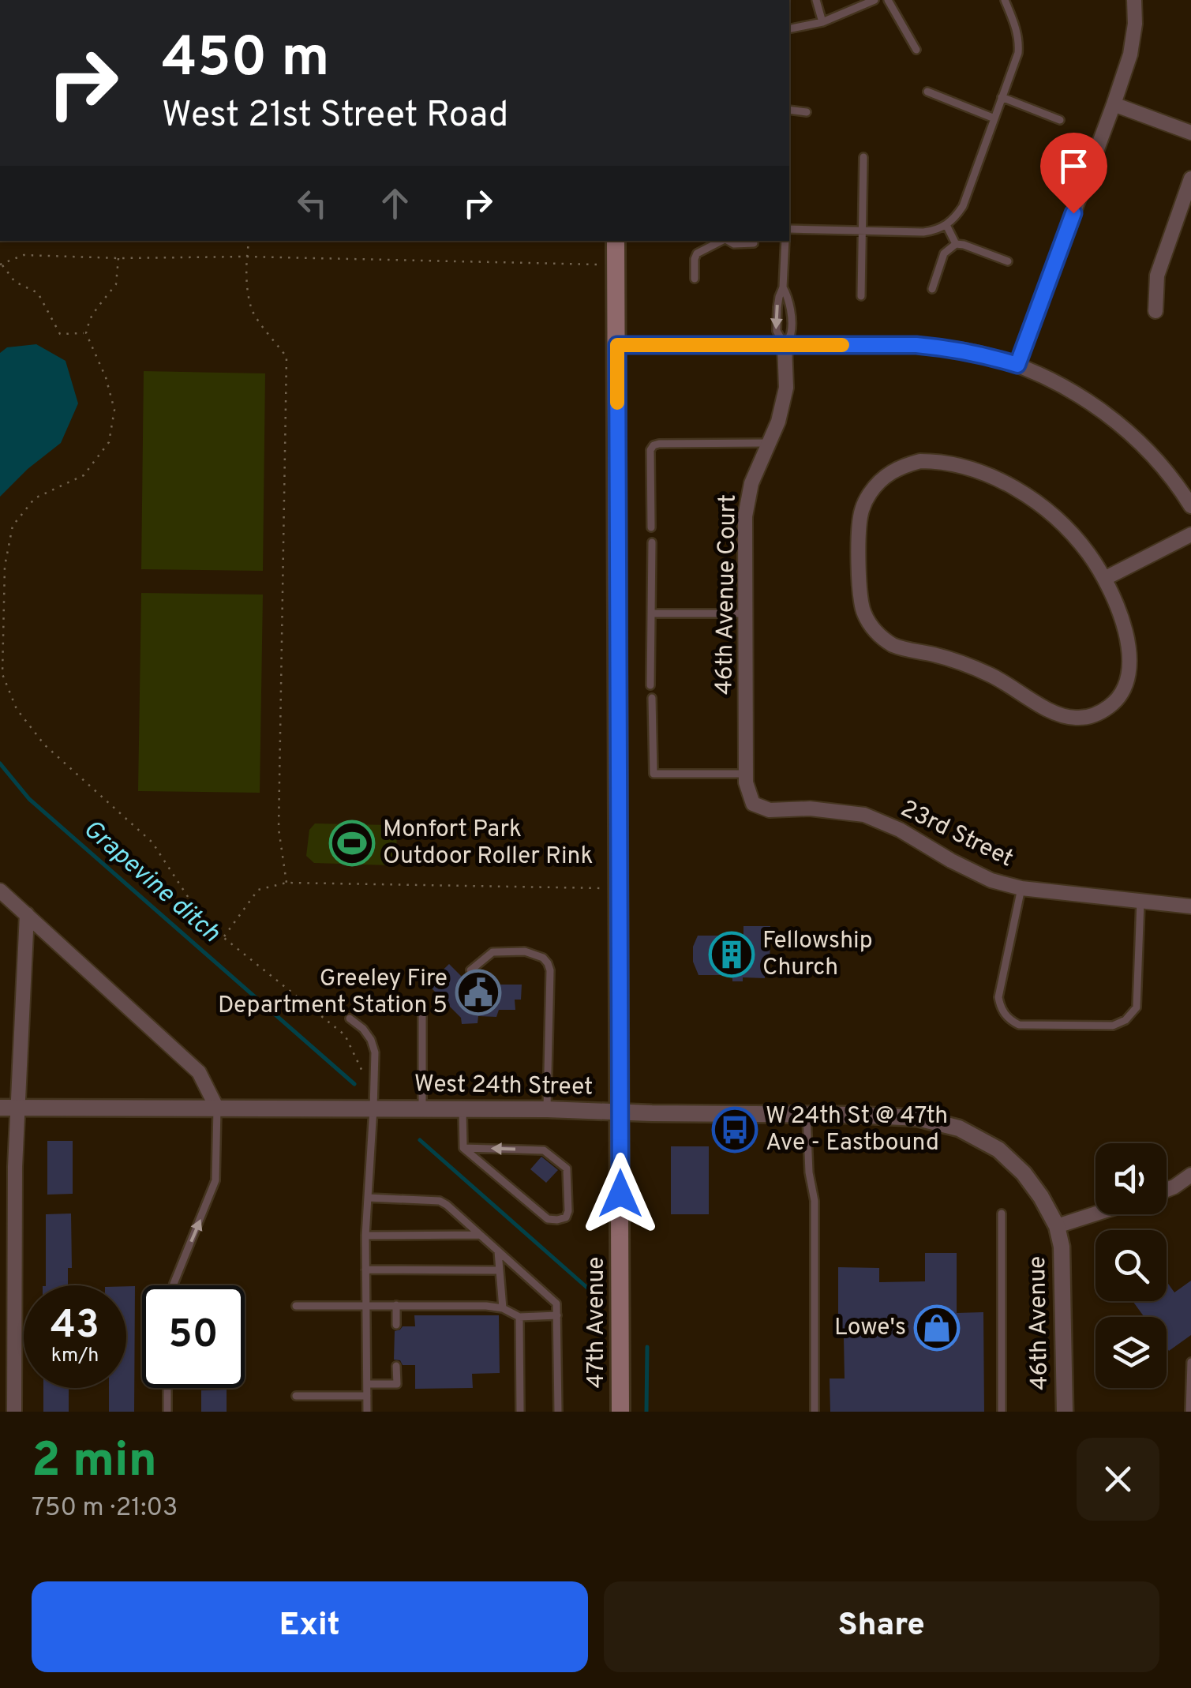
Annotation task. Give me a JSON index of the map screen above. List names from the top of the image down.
{
  "streets": {
    "main road": ["47th Avenue"],
    "street": [
      "46th Avenue Court",
      "23rd Street",
      "West 24th Street",
      "46th Avenue"
    ]
  },
  "crossings": [
    ["46th Avenue Court", "23rd Street"],
    ["West 24th Street", "47th Avenue"],
    ["West 24th Street", "46th Avenue"]
  ],
  "water": ["Grapevine ditch"],
  "places": {
    "sports": ["Monfort Park Outdoor Roller Rink"],
    "building": ["Fellowship Church"],
    "public building": ["Greeley Fire Department Station 5"],
    "bus stop": ["W 24th St @ 47th Ave - Eastbound"],
    "shop": ["Lowe's"]
  },
  "page": {
    "turn": ["450 m", "West 21st Street Road"],
    "speed": "43 km/h",
    "limit": "50",
    "heading": ["2 min", "750 m · 21:03"],
    "buttons": ["Exit", "Share"]
  }
}
